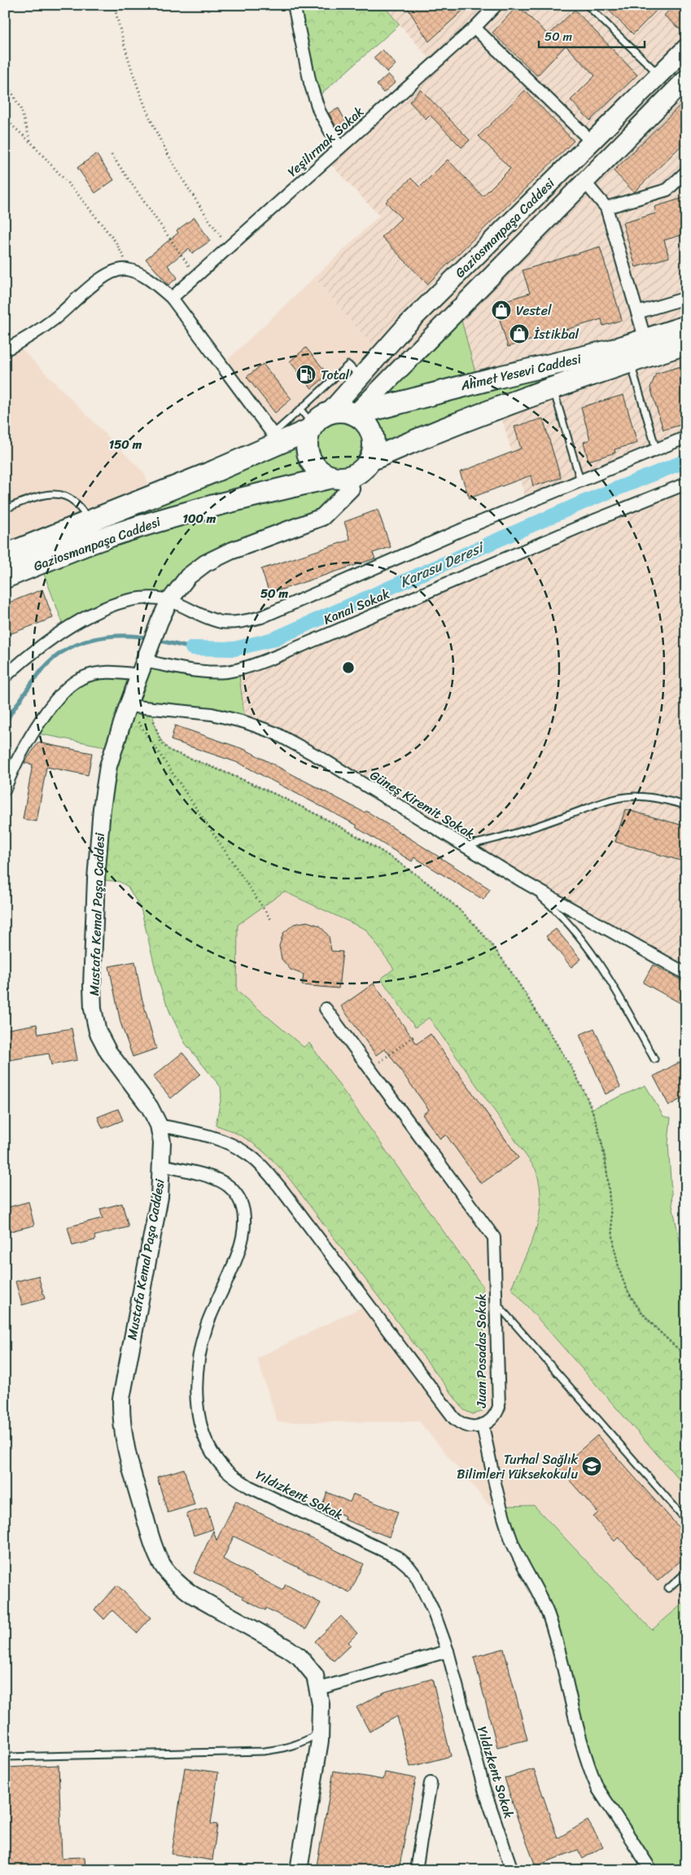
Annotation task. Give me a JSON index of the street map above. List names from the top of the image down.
{
  "streets": {
    "highway": ["Gaziosmanpaşa Caddesi", "Ahmet Yesevi Caddesi"],
    "street": [
      "Yeşilırmak Sokak",
      "Kanal Sokak",
      "Güneş Kiremit Sokak",
      "Mustafa Kemal Paşa Caddesi",
      "Juan Posadas Sokak",
      "Yıldızkent Sokak"
    ]
  },
  "crossings": [
    ["Gaziosmanpaşa Caddesi", "Ahmet Yesevi Caddesi"],
    ["Gaziosmanpaşa Caddesi", "Mustafa Kemal Paşa Caddesi"],
    ["Ahmet Yesevi Caddesi", "Mustafa Kemal Paşa Caddesi"],
    ["Kanal Sokak", "Mustafa Kemal Paşa Caddesi"],
    ["Güneş Kiremit Sokak", "Mustafa Kemal Paşa Caddesi"],
    ["Mustafa Kemal Paşa Caddesi", "Juan Posadas Sokak"],
    ["Mustafa Kemal Paşa Caddesi", "Yıldızkent Sokak"]
  ],
  "water": ["Karasu Deresi"],
  "places": {
    "shop": ["Vestel", "İstikbal"],
    "fuel station": ["Total"],
    "school or university": ["Turhal Sağlık Bilimleri Yüksekokulu"]
  },
  "scale_bar": "50 m",
  "rings": ["150 m", "100 m", "50 m"]
}
